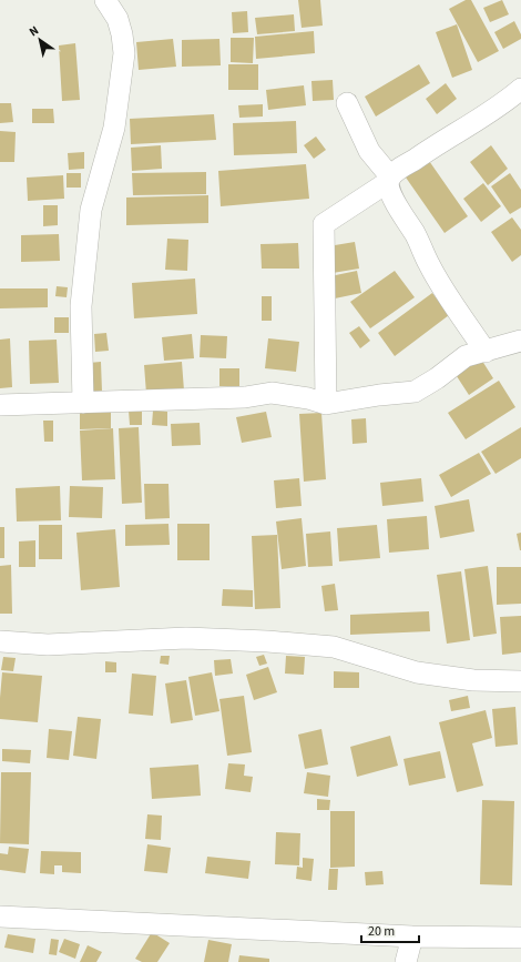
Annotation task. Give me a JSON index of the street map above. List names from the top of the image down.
{
  "scale_bar": "20 m",
  "north": "top left"
}
